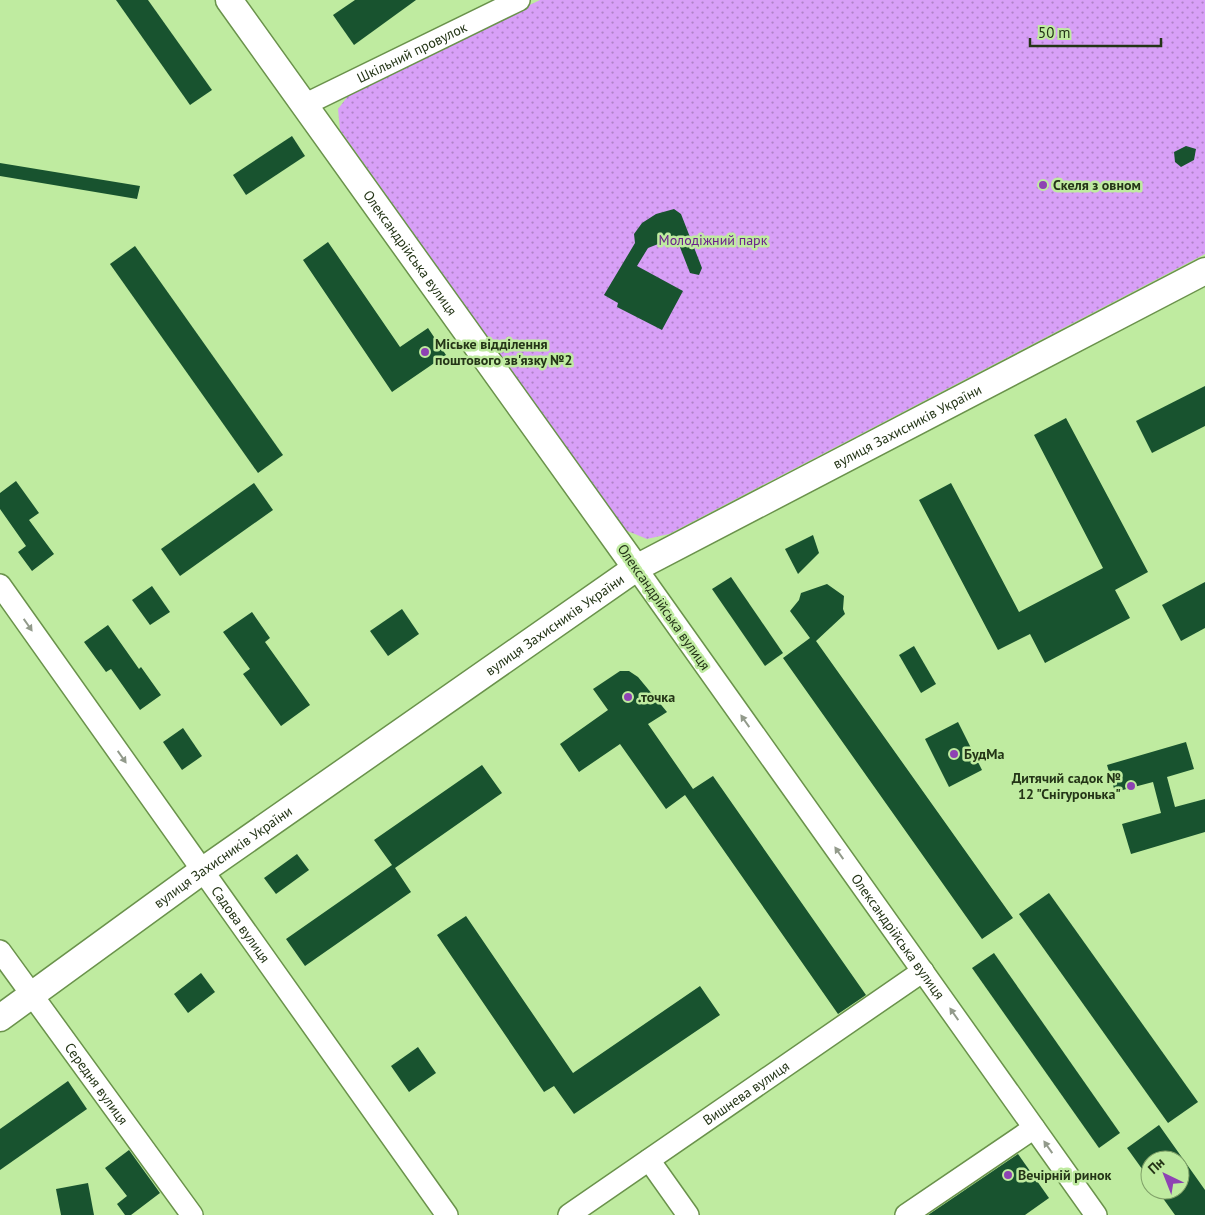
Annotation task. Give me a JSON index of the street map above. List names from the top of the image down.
{
  "streets": {
    "main road": ["Олександрійська вулиця", "вулиця Захисників України"],
    "street": [
      "Шкільний провулок",
      "Садова вулиця",
      "Середня вулиця",
      "Вишнева вулиця"
    ]
  },
  "crossings": [
    ["Шкільний провулок", "Олександрійська вулиця"],
    ["Олександрійська вулиця", "вулиця Захисників України"],
    ["Олександрійська вулиця", "Вишнева вулиця"],
    ["вулиця Захисників України", "Садова вулиця"],
    ["вулиця Захисників України", "Середня вулиця"]
  ],
  "one_way": ["Олександрійська вулиця", "Садова вулиця"],
  "parks": ["Молодіжний парк"],
  "places": [
    "Скеля з овном",
    "Міське відділення поштового зв'язку №2",
    ".точка",
    "БудМа",
    "Дитячий садок № 12 \"Снігуронька\"",
    "Вечірній ринок"
  ],
  "scale_bar": "50 m",
  "north": "top left"
}
